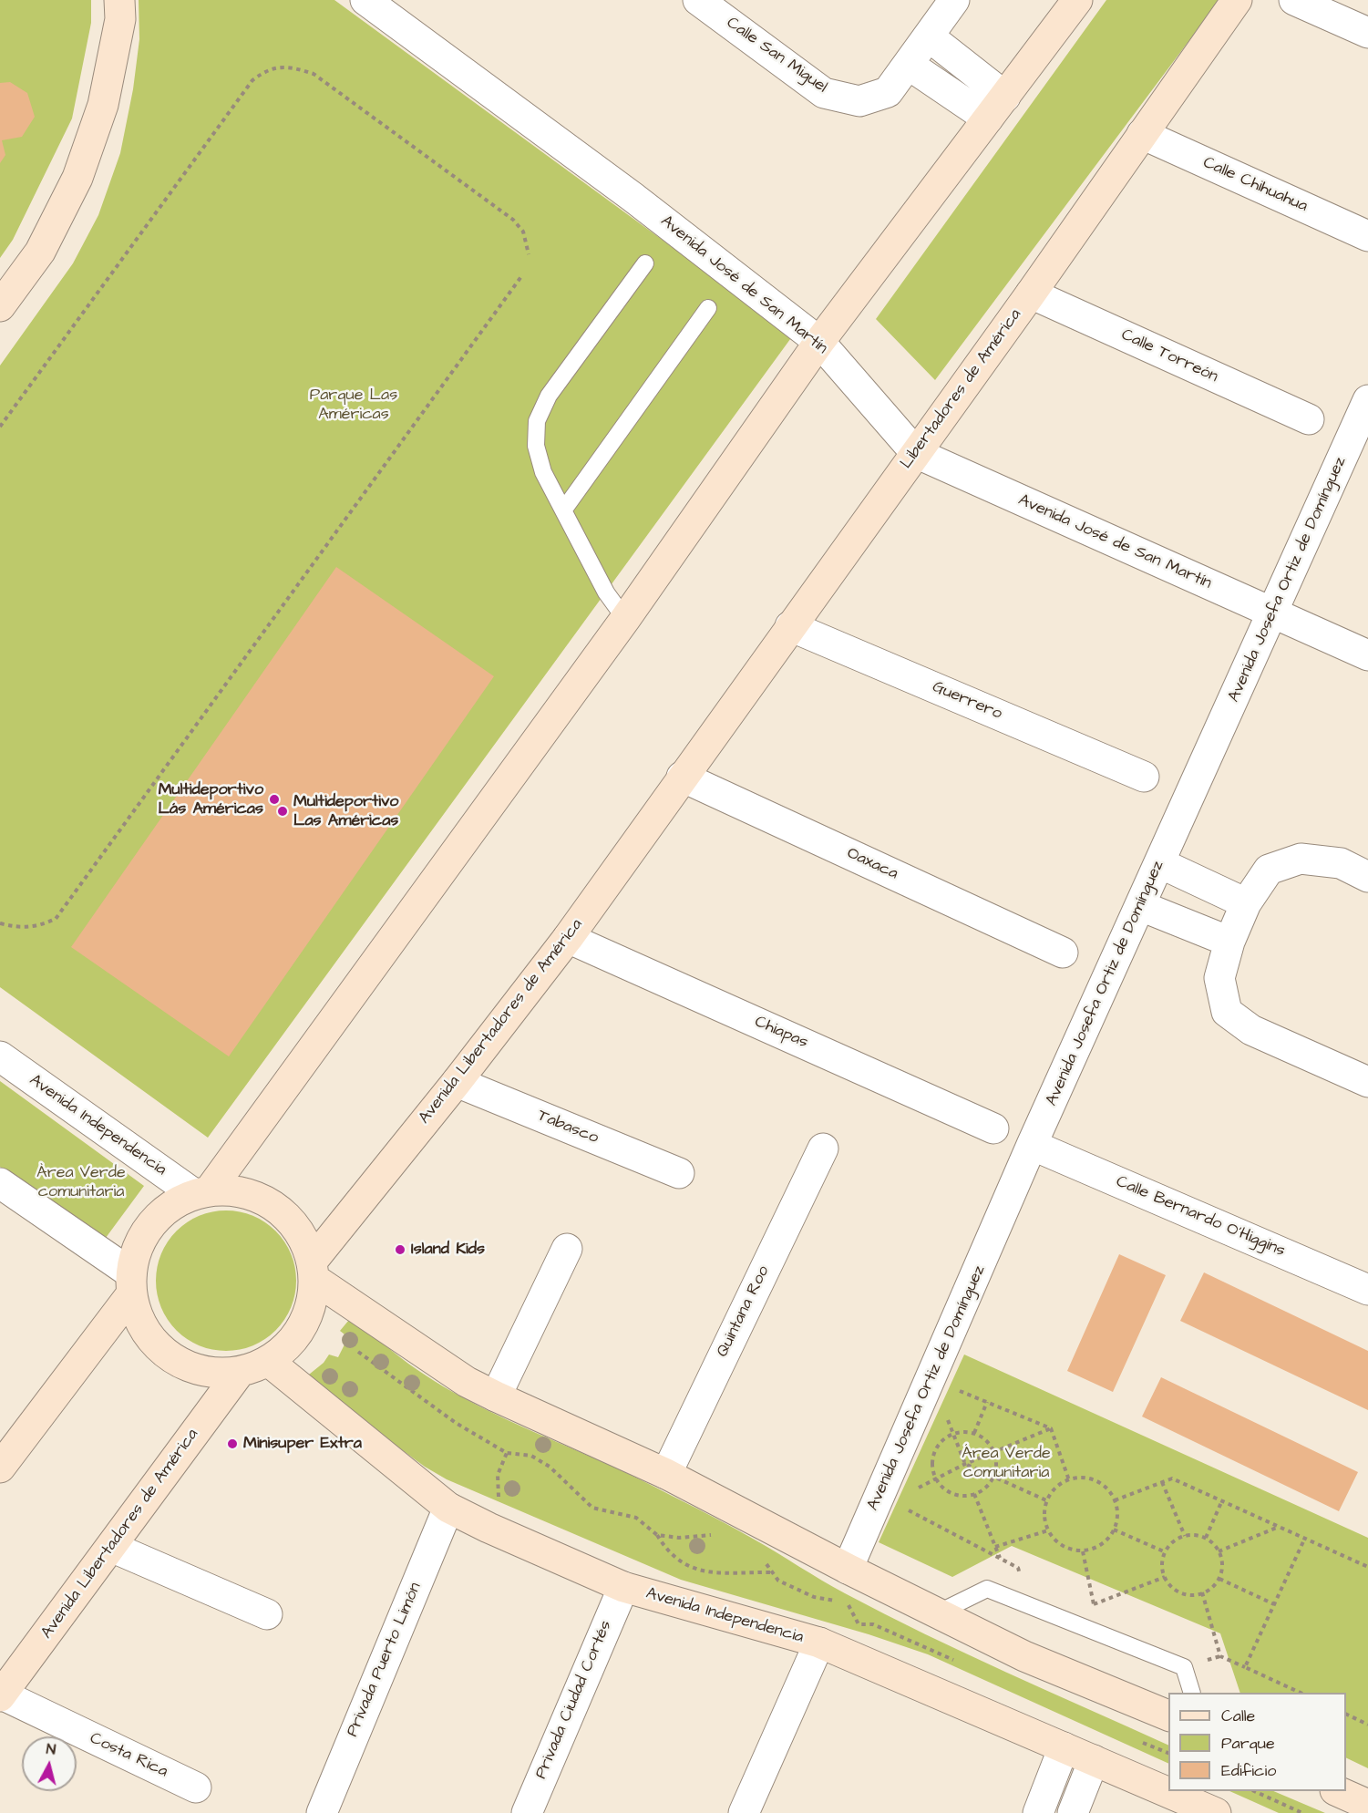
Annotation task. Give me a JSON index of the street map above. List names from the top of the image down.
{
  "streets": {
    "main road": ["Libertadores de América", "Avenida Libertadores de América", "Avenida Independencia"],
    "street": [
      "Calle San Miguel",
      "Calle Chihuahua",
      "Avenida José de San Martín",
      "Calle Torreón",
      "Avenida Josefa Ortiz de Domínguez",
      "Guerrero",
      "Oaxaca",
      "Chiapas",
      "Tabasco",
      "Calle Bernardo O'Higgins",
      "Quintana Roo",
      "Privada Puerto Limón",
      "Privada Ciudad Cortés",
      "Costa Rica"
    ]
  },
  "crossings": [
    ["Calle Chihuahua", "Libertadores de América"],
    ["Avenida José de San Martín", "Libertadores de América"],
    ["Avenida José de San Martín", "Avenida Josefa Ortiz de Domínguez"],
    ["Calle Torreón", "Libertadores de América"],
    ["Libertadores de América", "Guerrero"],
    ["Libertadores de América", "Oaxaca"],
    ["Libertadores de América", "Avenida Libertadores de América"],
    ["Avenida Josefa Ortiz de Domínguez", "Calle Bernardo O'Higgins"],
    ["Oaxaca", "Avenida Libertadores de América"],
    ["Avenida Libertadores de América", "Chiapas"],
    ["Avenida Libertadores de América", "Avenida Independencia"],
    ["Avenida Libertadores de América", "Tabasco"],
    ["Avenida Libertadores de América", "Costa Rica"],
    ["Avenida Independencia", "Privada Puerto Limón"],
    ["Avenida Independencia", "Privada Ciudad Cortés"]
  ],
  "parks": ["Parque Las Américas", "Àrea Verde comunitaria", "Área Verde comunitaria"],
  "places": [
    "Multideportivo Lás Américas",
    "Multideportivo Las Américas",
    "Island Kids",
    "Minisuper Extra"
  ],
  "legend": ["Calle", "Parque", "Edificio"],
  "north": "top"
}
